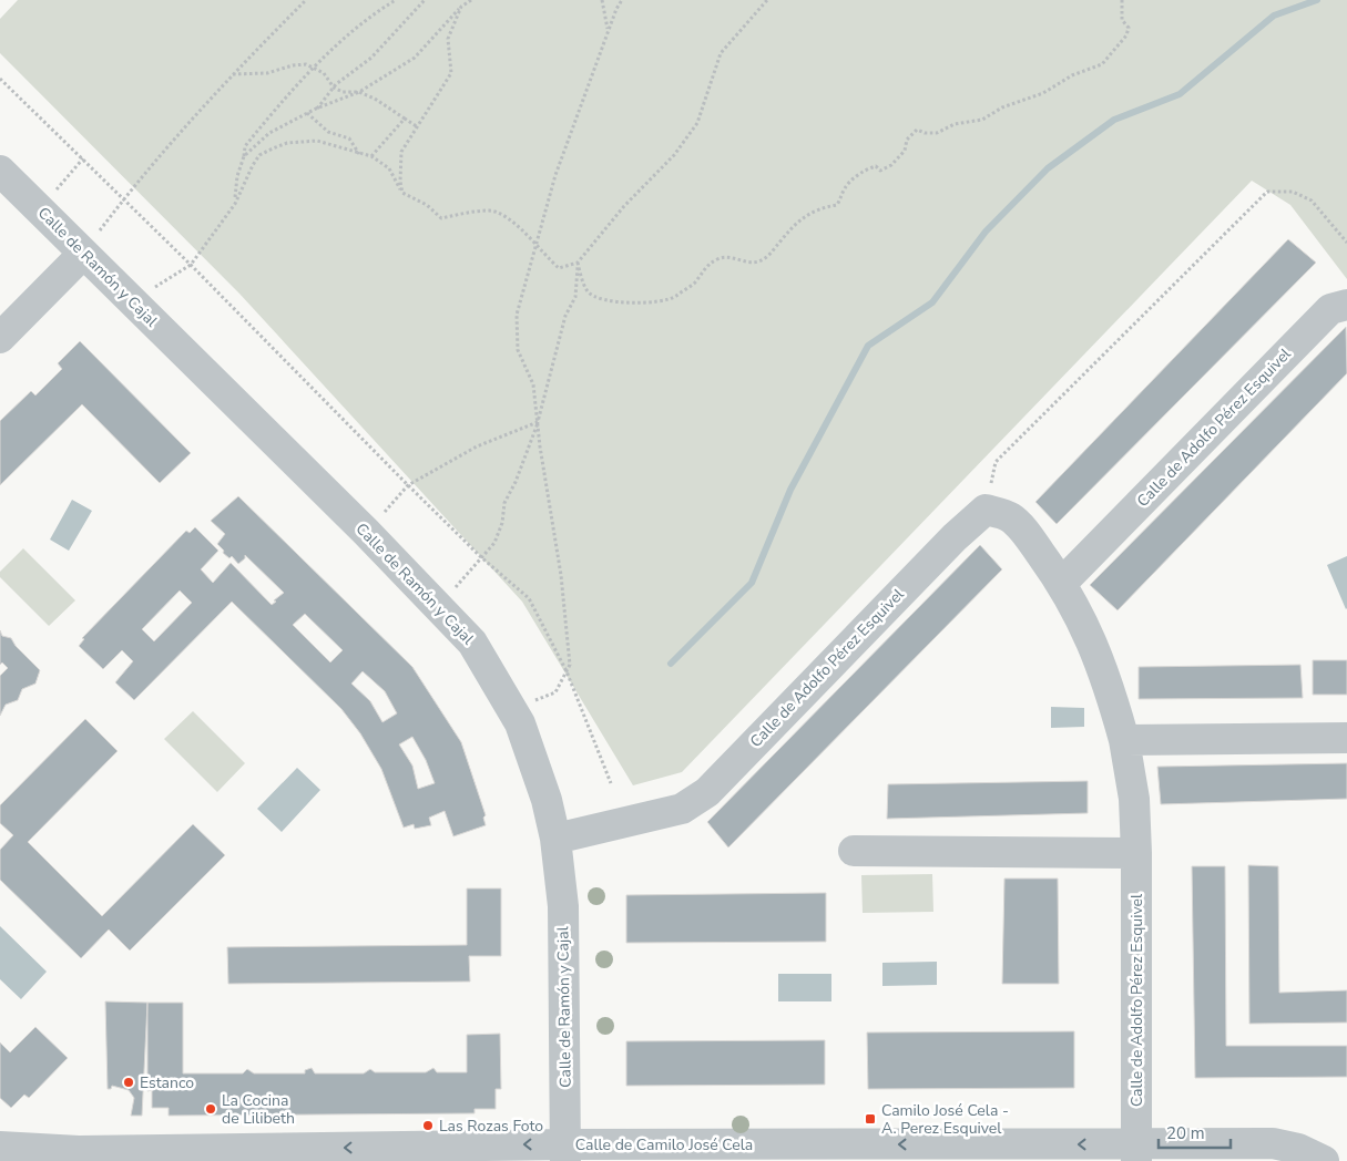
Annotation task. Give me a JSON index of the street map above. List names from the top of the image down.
{
  "streets": {
    "street": ["Calle de Ramón y Cajal", "Calle de Adolfo Pérez Esquivel", "Calle de Camilo José Cela"]
  },
  "crossings": [
    ["Calle de Ramón y Cajal", "Calle de Adolfo Pérez Esquivel"],
    ["Calle de Ramón y Cajal", "Calle de Camilo José Cela"],
    ["Calle de Adolfo Pérez Esquivel", "Calle de Camilo José Cela"]
  ],
  "one_way": ["Calle de Camilo José Cela"],
  "places": {
    "other": ["Estanco", "La Cocina de Lilibeth", "Las Rozas Foto"],
    "transit": ["Camilo José Cela - A. Perez Esquivel"]
  },
  "scale_bar": "20 m"
}
